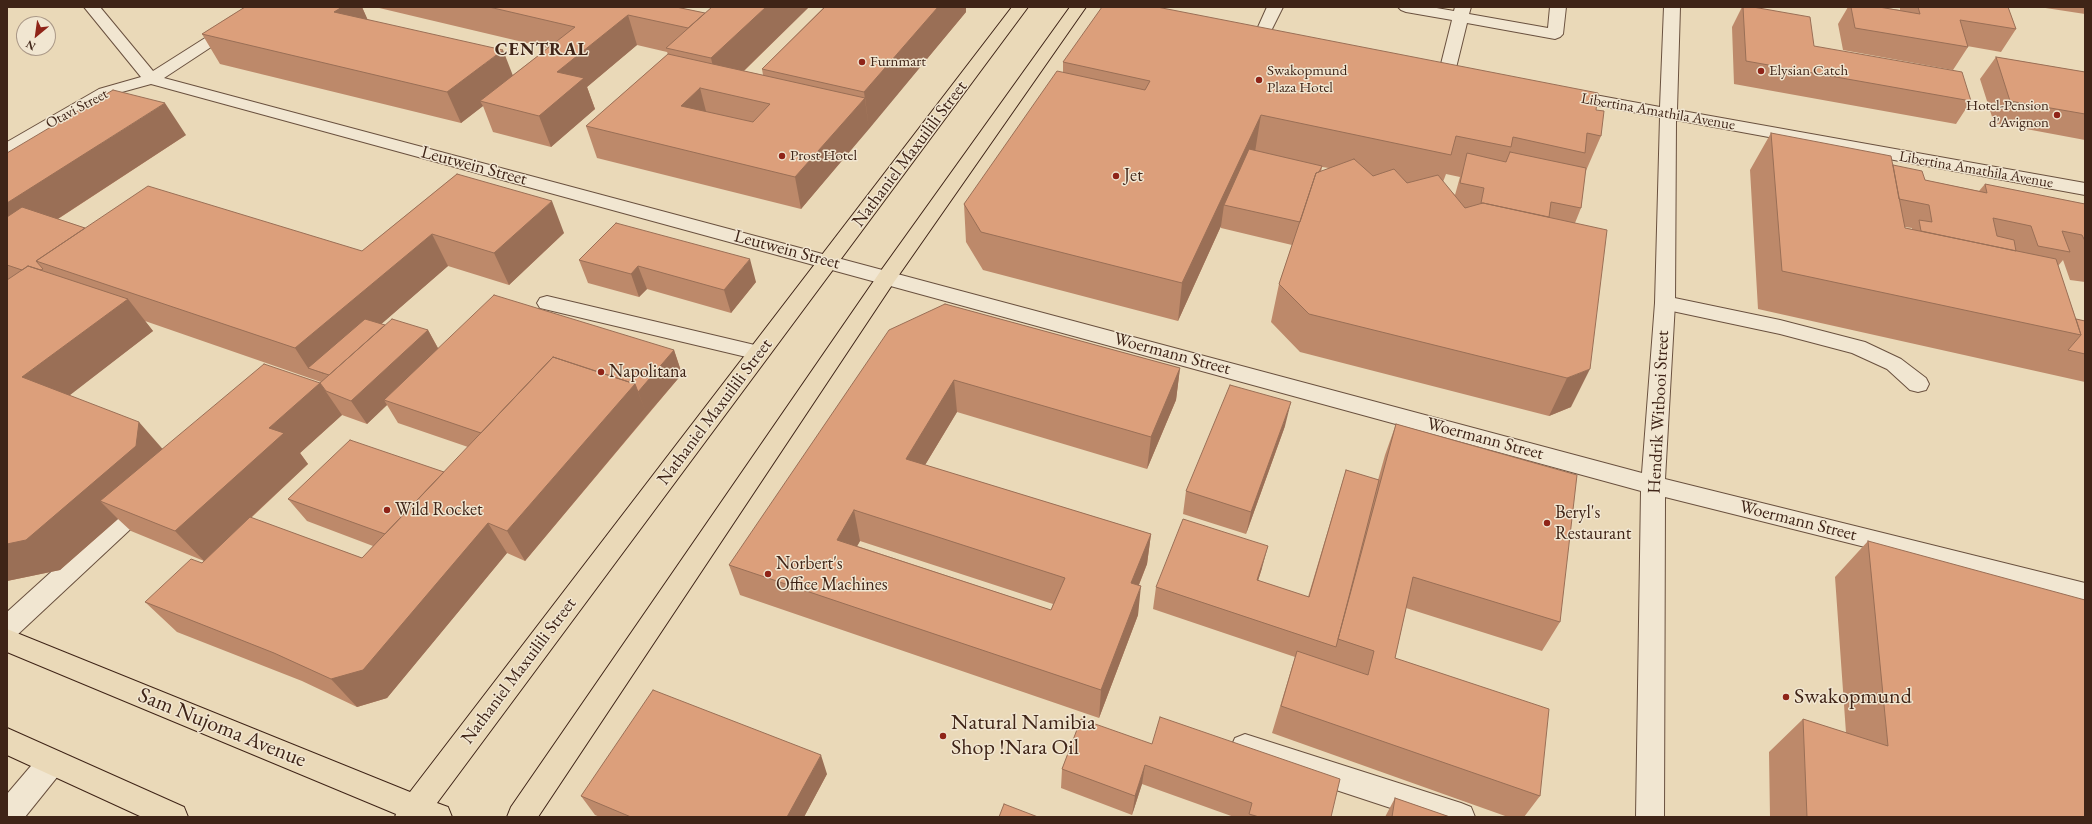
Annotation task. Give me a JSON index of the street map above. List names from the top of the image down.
{
  "streets": {
    "highway": ["Nathaniel Maxuilili Street", "Sam Nujoma Avenue"],
    "street": [
      "Otavi Street",
      "Libertina Amathila Avenue",
      "Leutwein Street",
      "Woermann Street",
      "Hendrik Witbooi Street"
    ]
  },
  "crossings": [
    ["Otavi Street", "Leutwein Street"],
    ["Libertina Amathila Avenue", "Hendrik Witbooi Street"],
    ["Nathaniel Maxuilili Street", "Leutwein Street"],
    ["Nathaniel Maxuilili Street", "Sam Nujoma Avenue"],
    ["Leutwein Street", "Woermann Street"],
    ["Woermann Street", "Hendrik Witbooi Street"]
  ],
  "districts": ["CENTRAL"],
  "places": [
    "Furnmart",
    "Elysian Catch",
    "Swakopmund Plaza Hotel",
    "Hotel-Pension d'Avignon",
    "Prost Hotel",
    "Jet",
    "Napolitana",
    "Wild Rocket",
    "Beryl's Restaurant",
    "Norbert's Office Machines",
    "Swakopmund",
    "Natural Namibia Shop !Nara Oil"
  ],
  "north": "bottom left"
}
